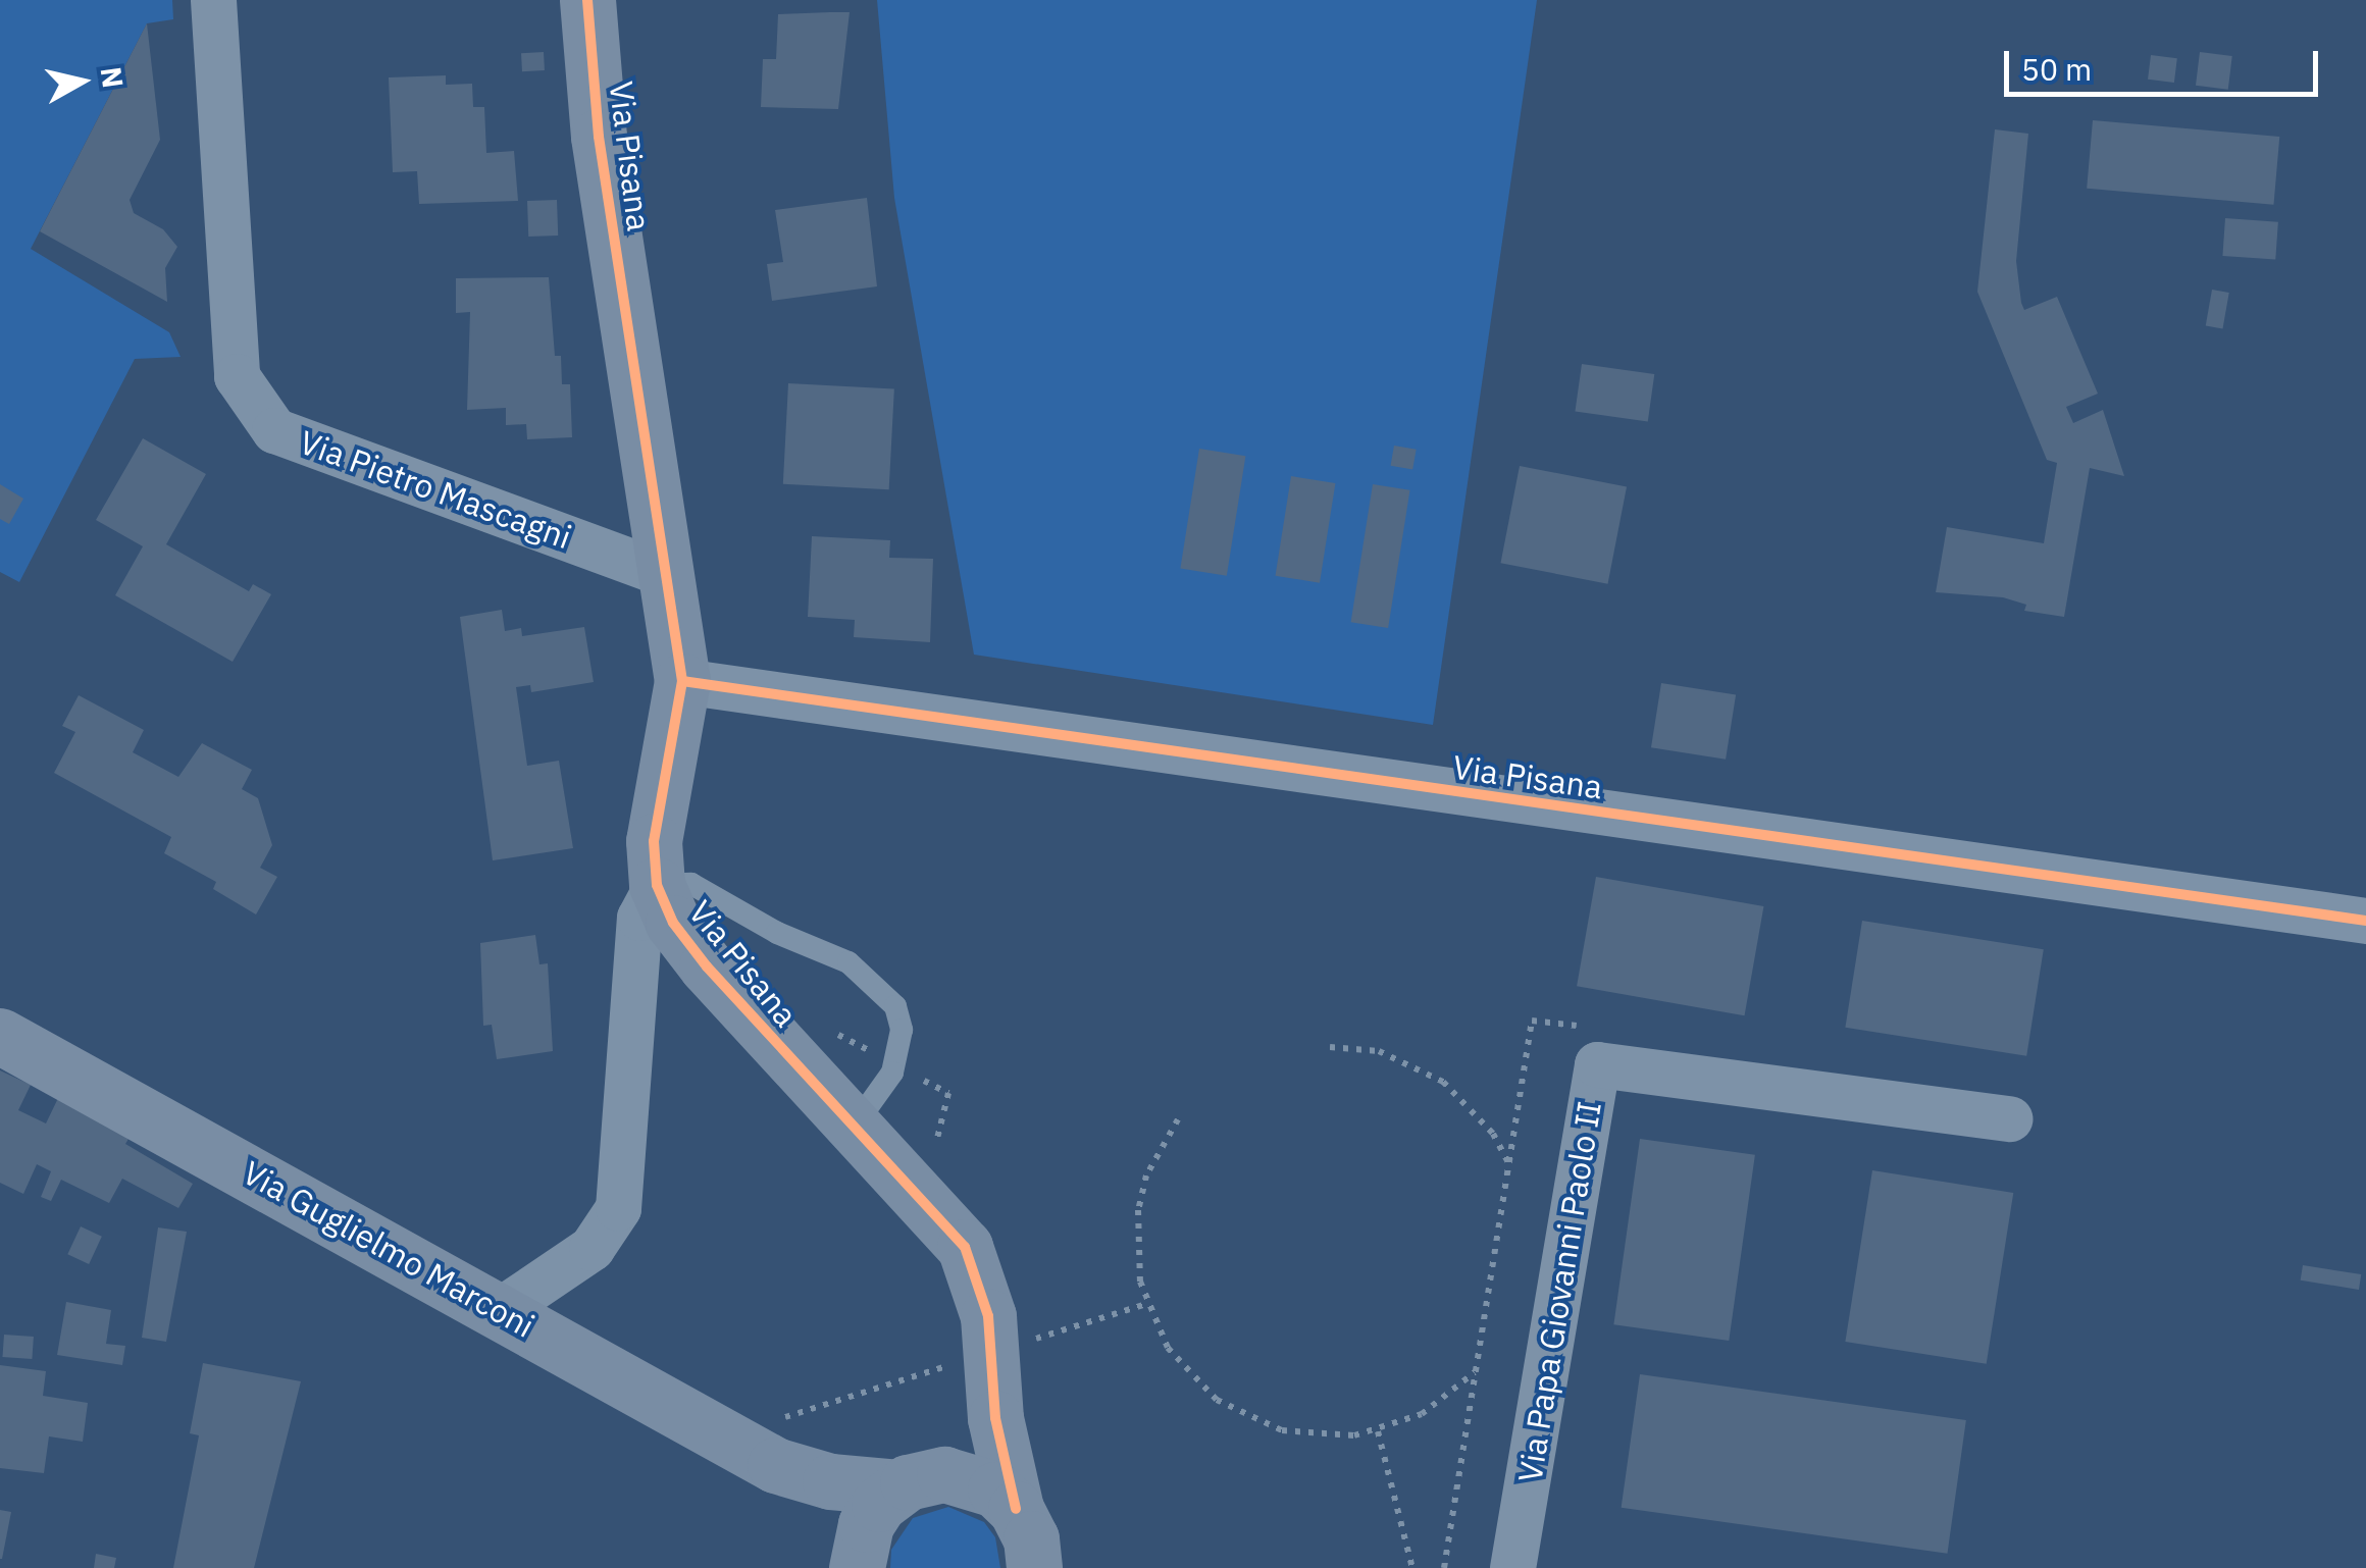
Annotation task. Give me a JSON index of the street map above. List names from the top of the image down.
{
  "streets": {
    "street": [
      "Via Pisana",
      "Via Pietro Mascagni",
      "Via Guglielmo Marconi",
      "Via Papa Giovanni Paolo II"
    ]
  },
  "crossings": [
    ["Via Pisana", "Via Pietro Mascagni"],
    ["Via Pisana", "Via Guglielmo Marconi"]
  ],
  "scale_bar": "50 m",
  "north": "right"
}
